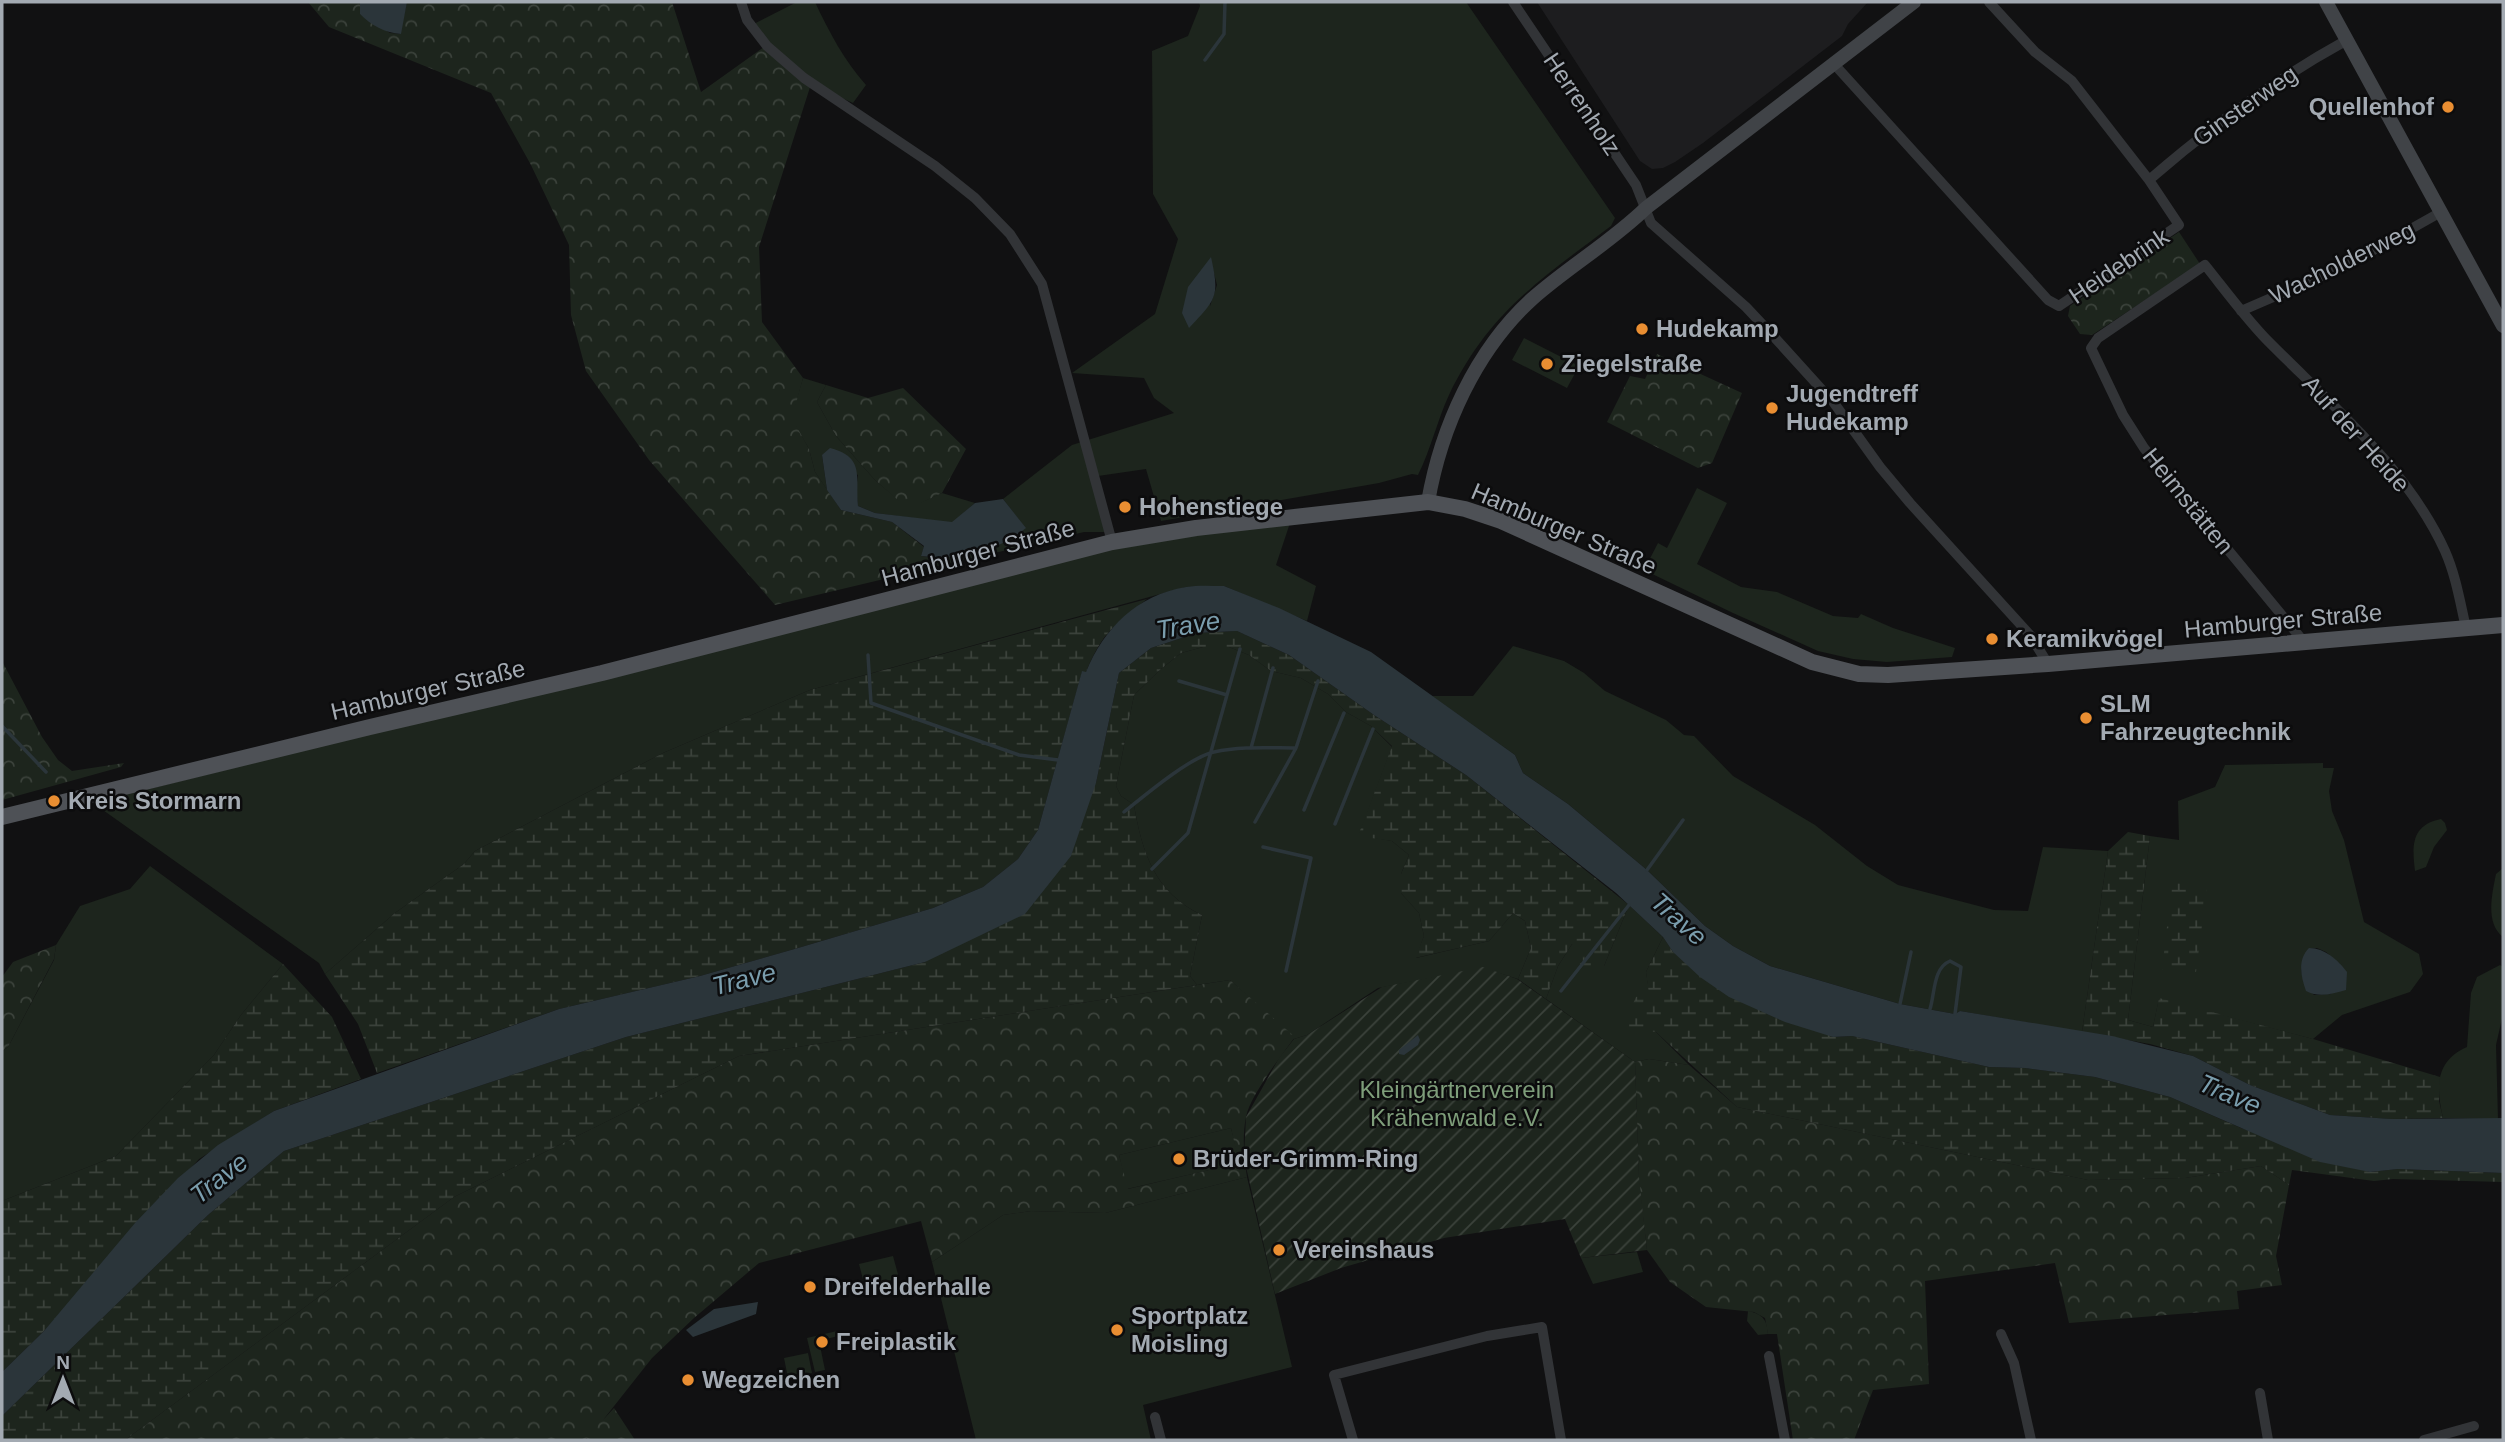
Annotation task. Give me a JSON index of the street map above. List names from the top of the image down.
{
  "streets": {
    "main road": ["Hamburger Straße"],
    "street": [
      "Herrenholz",
      "Ginsterweg",
      "Wacholderweg",
      "Heidebrink",
      "Auf der Heide",
      "Heimstätten"
    ]
  },
  "crossings": [
    ["Ginsterweg", "Heidebrink"],
    ["Wacholderweg", "Auf der Heide"],
    ["Heidebrink", "Auf der Heide"],
    ["Heidebrink", "Heimstätten"],
    ["Auf der Heide", "Hamburger Straße"],
    ["Heimstätten", "Hamburger Straße"]
  ],
  "water": ["Trave"],
  "parks": ["Kleingärtnerverein Krähenwald e.V."],
  "places": [
    "Quellenhof",
    "Hudekamp",
    "Ziegelstraße",
    "Jugendtreff Hudekamp",
    "Hohenstiege",
    "Keramikvögel",
    "SLM Fahrzeugtechnik",
    "Kreis Stormarn",
    "Brüder-Grimm-Ring",
    "Vereinshaus",
    "Dreifelderhalle",
    "Sportplatz Moisling",
    "Freiplastik",
    "Wegzeichen"
  ],
  "north": "top"
}
